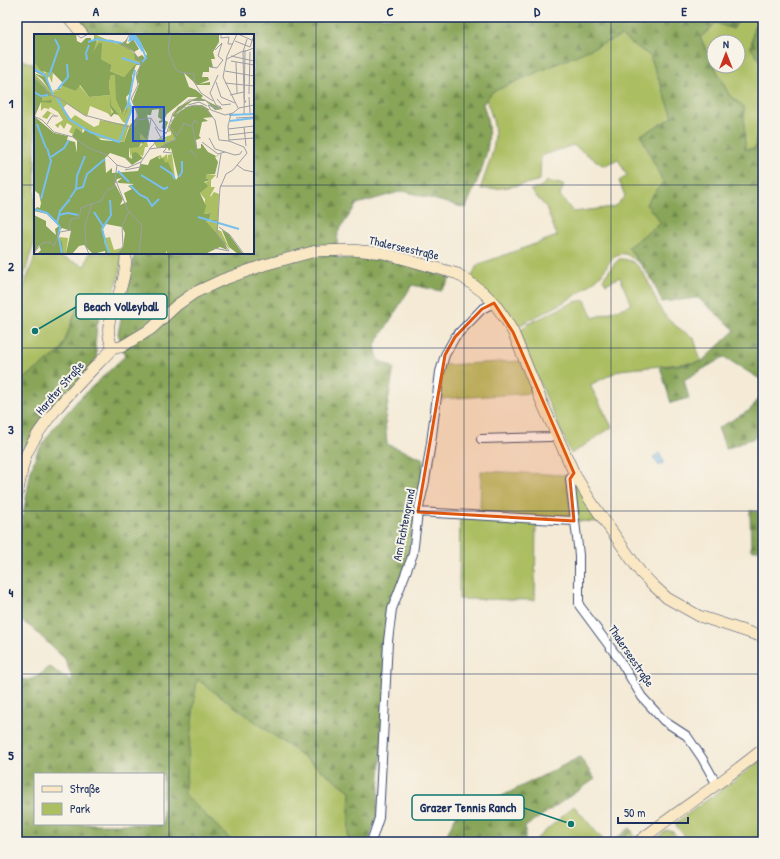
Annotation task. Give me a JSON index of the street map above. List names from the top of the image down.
{
  "streets": {
    "main road": ["Thalerseestraße", "Hardter Straße"],
    "street": ["Am Fichtengrund"]
  },
  "crossings": [
    ["Thalerseestraße", "Hardter Straße"],
    ["Thalerseestraße", "Am Fichtengrund"]
  ],
  "places": ["Beach Volleyball", "Grazer Tennis Ranch"],
  "legend": ["Straße", "Park"],
  "scale_bar": "50 m",
  "north": "top",
  "grid": {
    "columns": [
      "A",
      "B",
      "C",
      "D",
      "E"
    ],
    "rows": [
      "1",
      "2",
      "3",
      "4",
      "5"
    ]
  }
}
